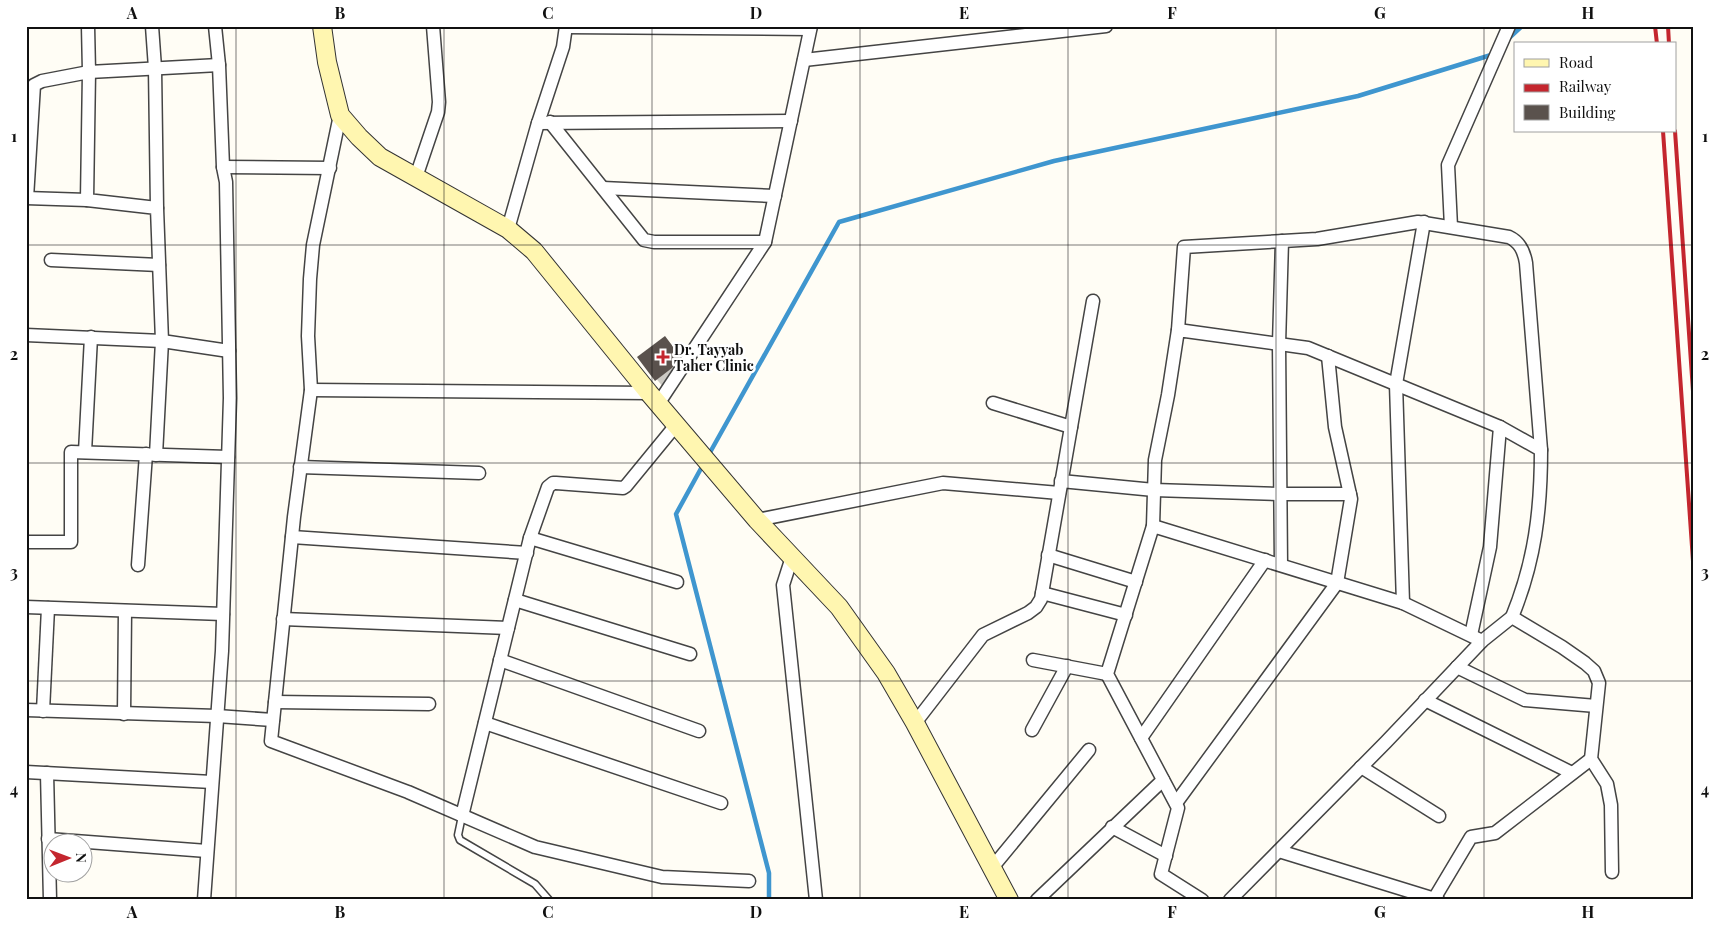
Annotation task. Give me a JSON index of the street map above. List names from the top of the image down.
{
  "places": {
    "health": ["Dr. Tayyab Taher Clinic"]
  },
  "legend": ["Road", "Railway", "Building"],
  "north": "right",
  "grid": {
    "columns": [
      "A",
      "B",
      "C",
      "D",
      "E",
      "F",
      "G",
      "H"
    ],
    "rows": [
      "1",
      "2",
      "3",
      "4"
    ]
  }
}
